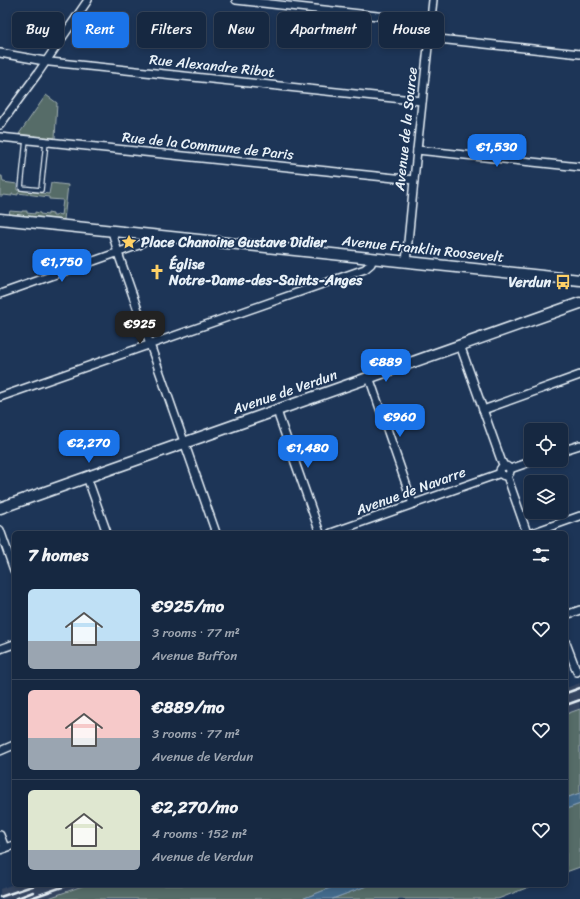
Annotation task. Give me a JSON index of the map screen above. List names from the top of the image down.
{
  "streets": {
    "street": [
      "Rue Alexandre Ribot",
      "Avenue de la Source",
      "Rue de la Commune de Paris",
      "Avenue Franklin Roosevelt",
      "Avenue de Verdun",
      "Avenue de Navarre"
    ]
  },
  "crossings": [
    ["Rue Alexandre Ribot", "Avenue de la Source"],
    ["Avenue de la Source", "Rue de la Commune de Paris"],
    ["Avenue de la Source", "Avenue Franklin Roosevelt"]
  ],
  "places": {
    "place": ["Place Chanoine Gustave Didier"],
    "church": ["Église Notre-Dame-des-Saints-Anges"],
    "bus stop": ["Verdun"]
  },
  "page": {
    "chip": [
      "Buy",
      "Rent",
      "Filters",
      "New",
      "Apartment",
      "House"
    ],
    "price": [
      "€1,530",
      "€1,750",
      "€925",
      "€889",
      "€960",
      "€2,270",
      "€1,480"
    ],
    "heading": "7 homes",
    "list": [
      {
        "name": "€925/mo",
        "note": "3 rooms · 77 m² · Avenue Buffon"
      },
      {
        "name": "€889/mo",
        "note": "3 rooms · 77 m² · Avenue de Verdun"
      },
      {
        "name": "€2,270/mo",
        "note": "4 rooms · 152 m² · Avenue de Verdun"
      }
    ]
  }
}
